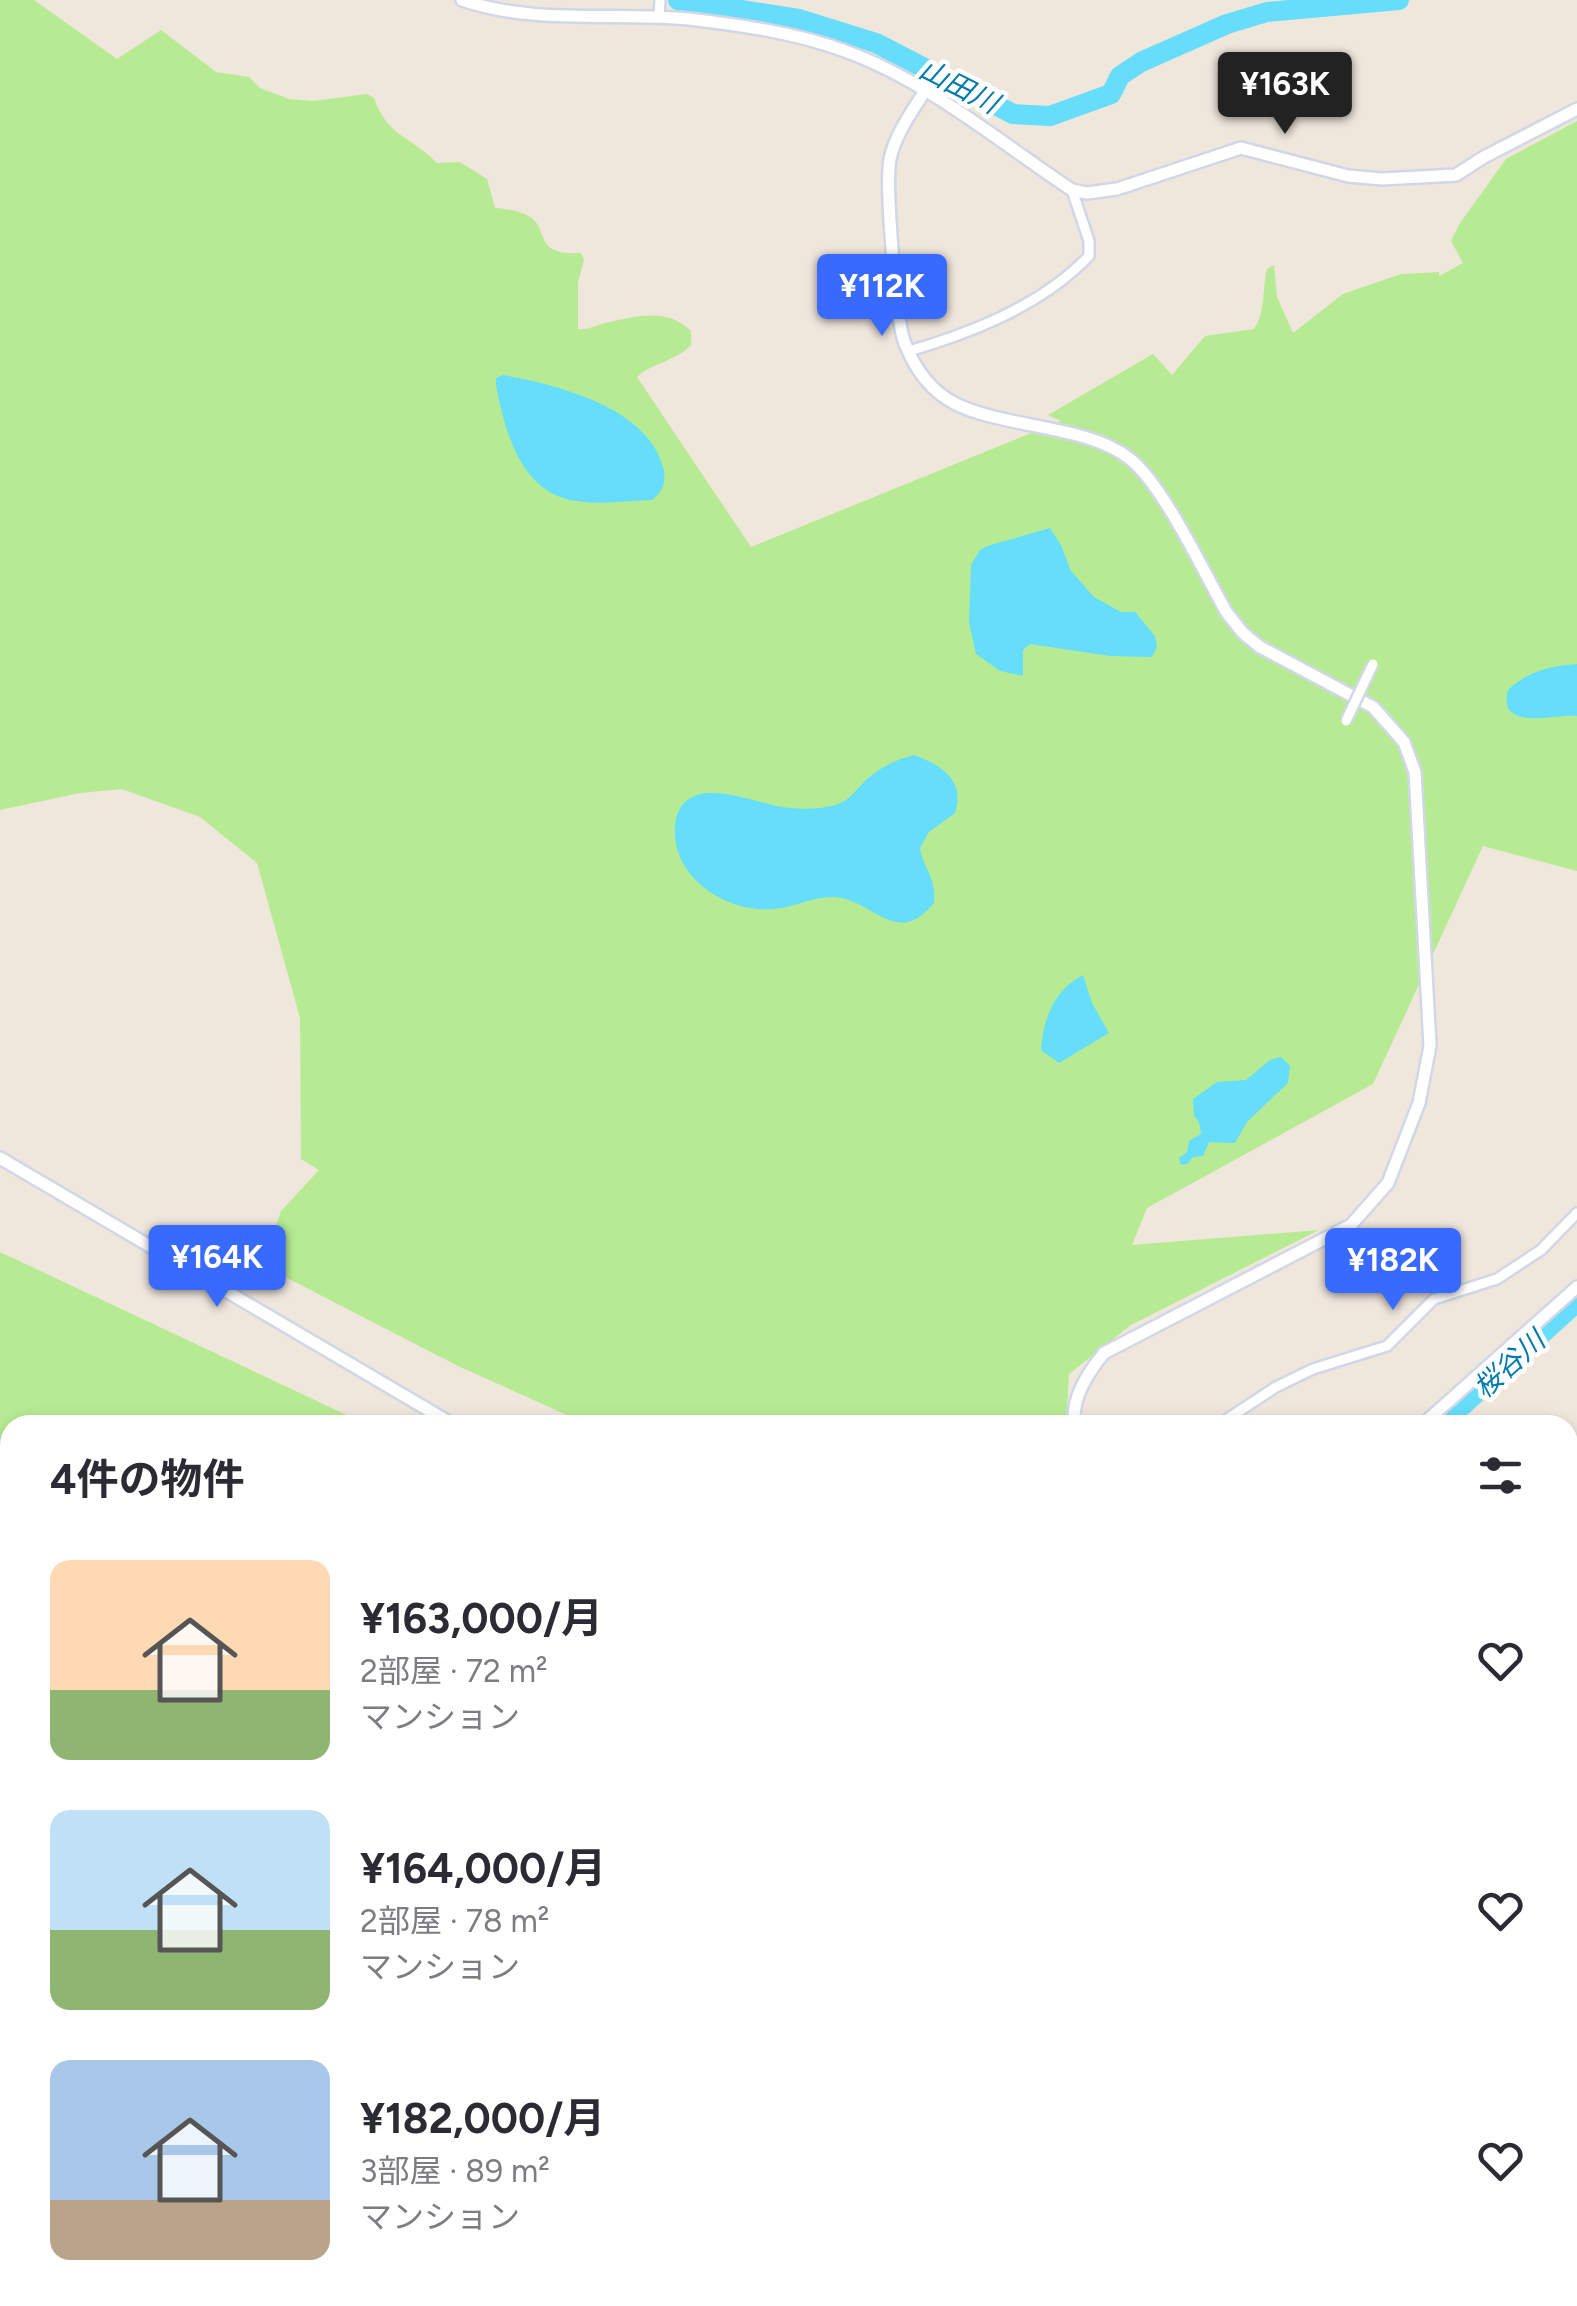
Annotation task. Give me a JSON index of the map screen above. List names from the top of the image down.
{
  "water": ["山田川", "桜谷川"],
  "page": {
    "price": [
      "¥163K",
      "¥112K",
      "¥164K",
      "¥182K"
    ],
    "heading": "4件の物件",
    "list": [
      {
        "name": "¥163,000/月",
        "note": "2部屋 · 72 m² · マンション"
      },
      {
        "name": "¥164,000/月",
        "note": "2部屋 · 78 m² · マンション"
      },
      {
        "name": "¥182,000/月",
        "note": "3部屋 · 89 m² · マンション"
      }
    ]
  }
}
